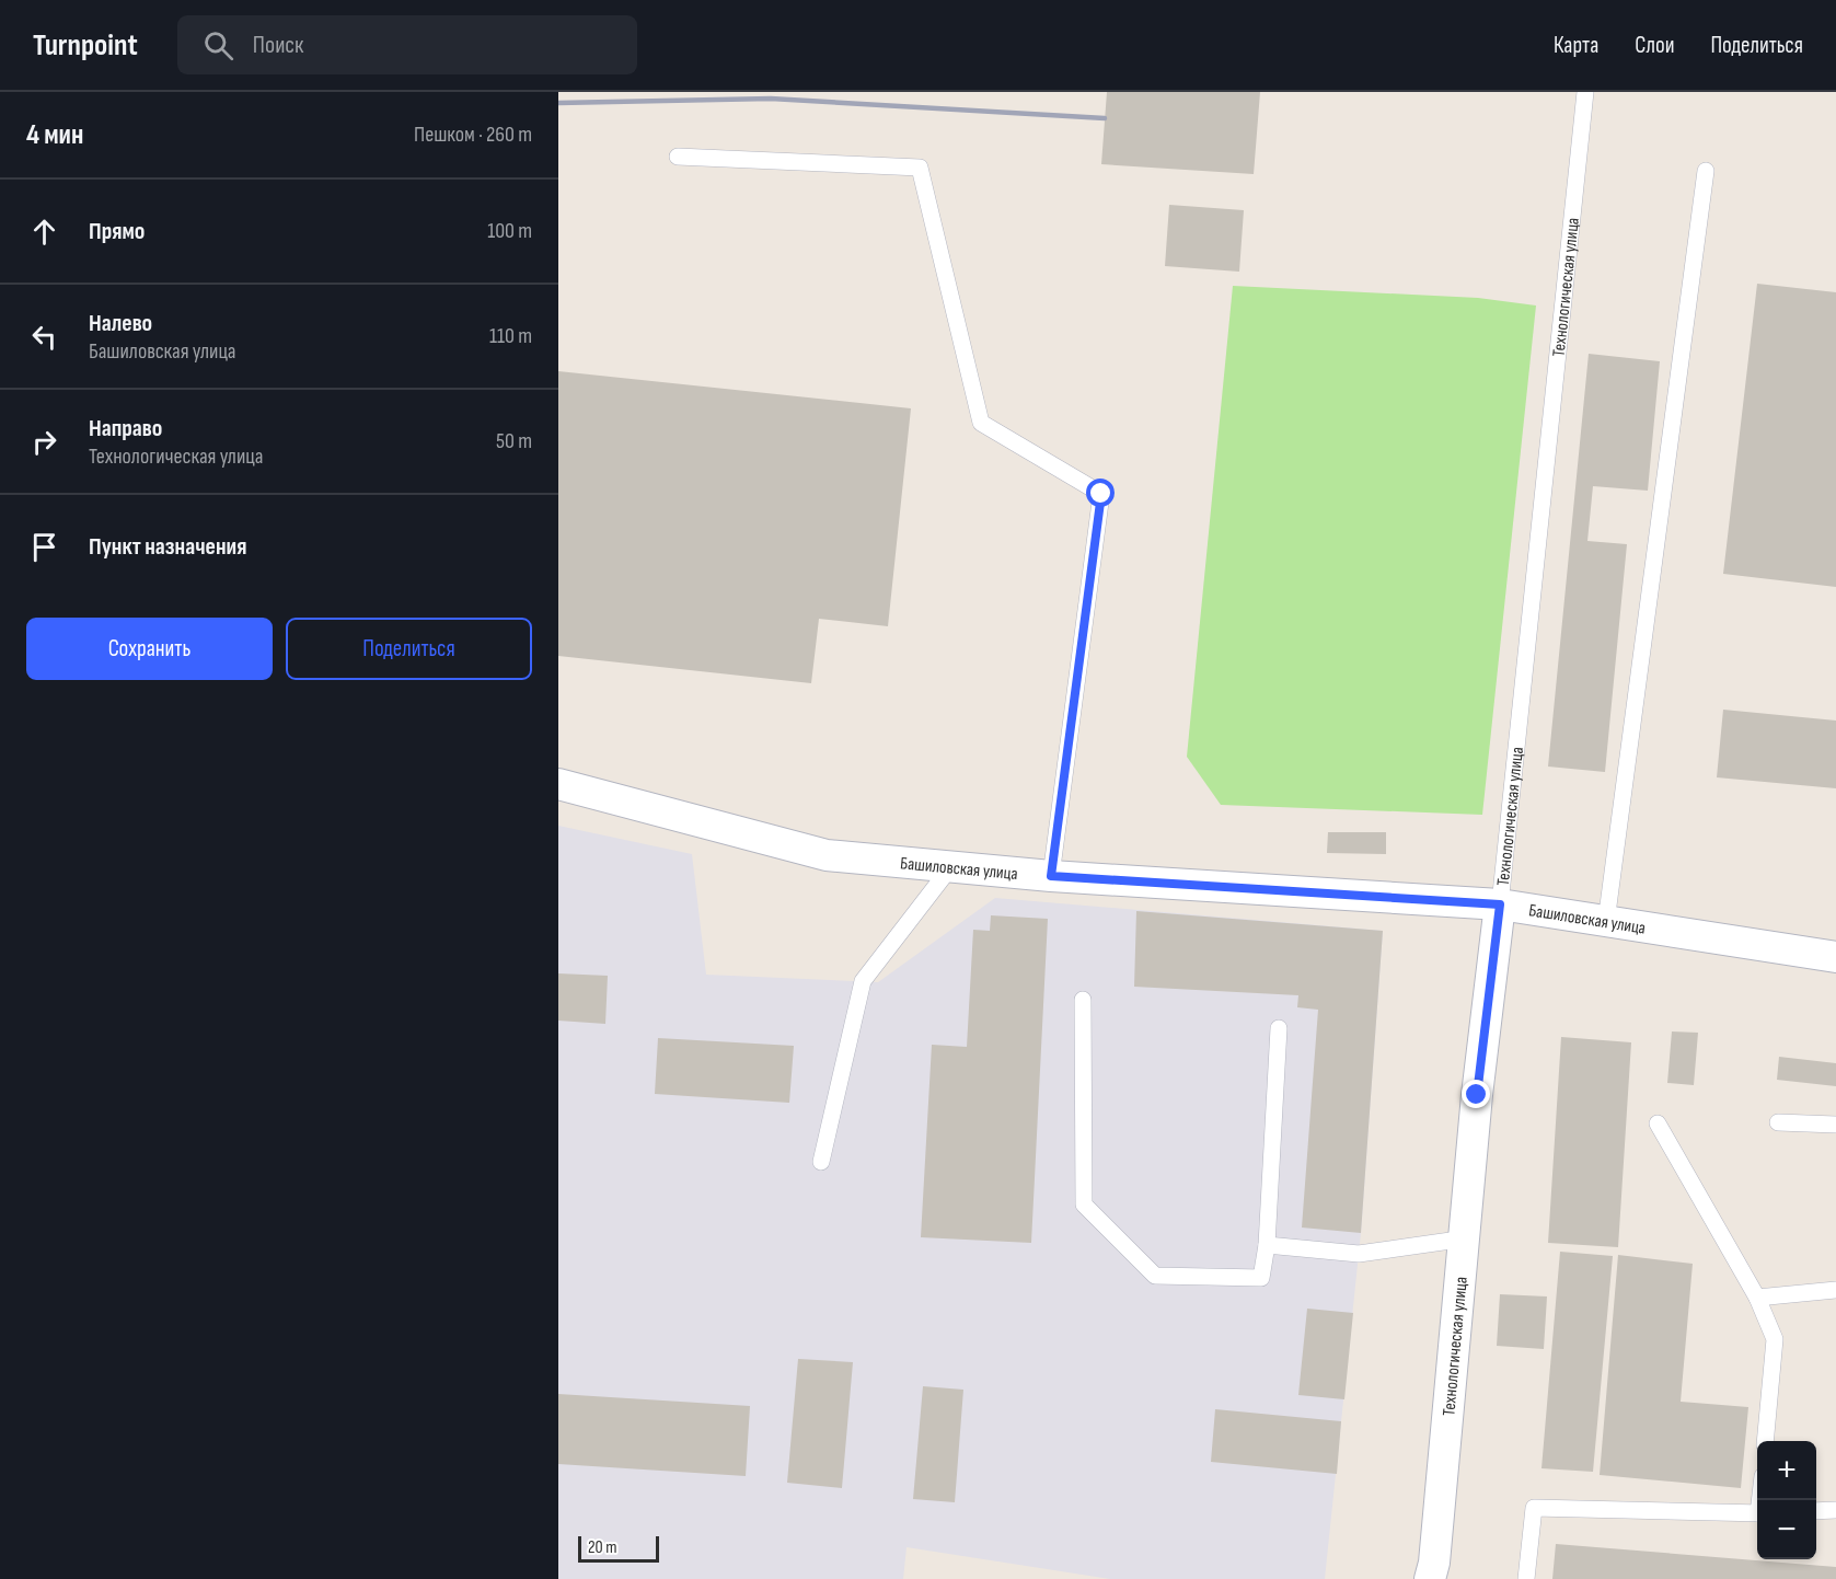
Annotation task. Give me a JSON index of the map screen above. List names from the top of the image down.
{
  "streets": {
    "street": ["Технологическая улица", "Башиловская улица"]
  },
  "crossings": [
    ["Технологическая улица", "Башиловская улица"]
  ],
  "scale_bar": "20 m",
  "page": {
    "header": "Turnpoint",
    "search": "Поиск",
    "nav": ["Карта", "Слои", "Поделиться"],
    "heading": ["4 мин", "Пешком · 260 m"],
    "list": [
      ["Прямо", "100 m"],
      ["Налево", "Башиловская улица", "110 m"],
      ["Направо", "Технологическая улица", "50 m"],
      "Пункт назначения"
    ],
    "buttons": ["Сохранить", "Поделиться"],
    "map_buttons": ["+", "−"],
    "scale": "20 m"
  }
}
